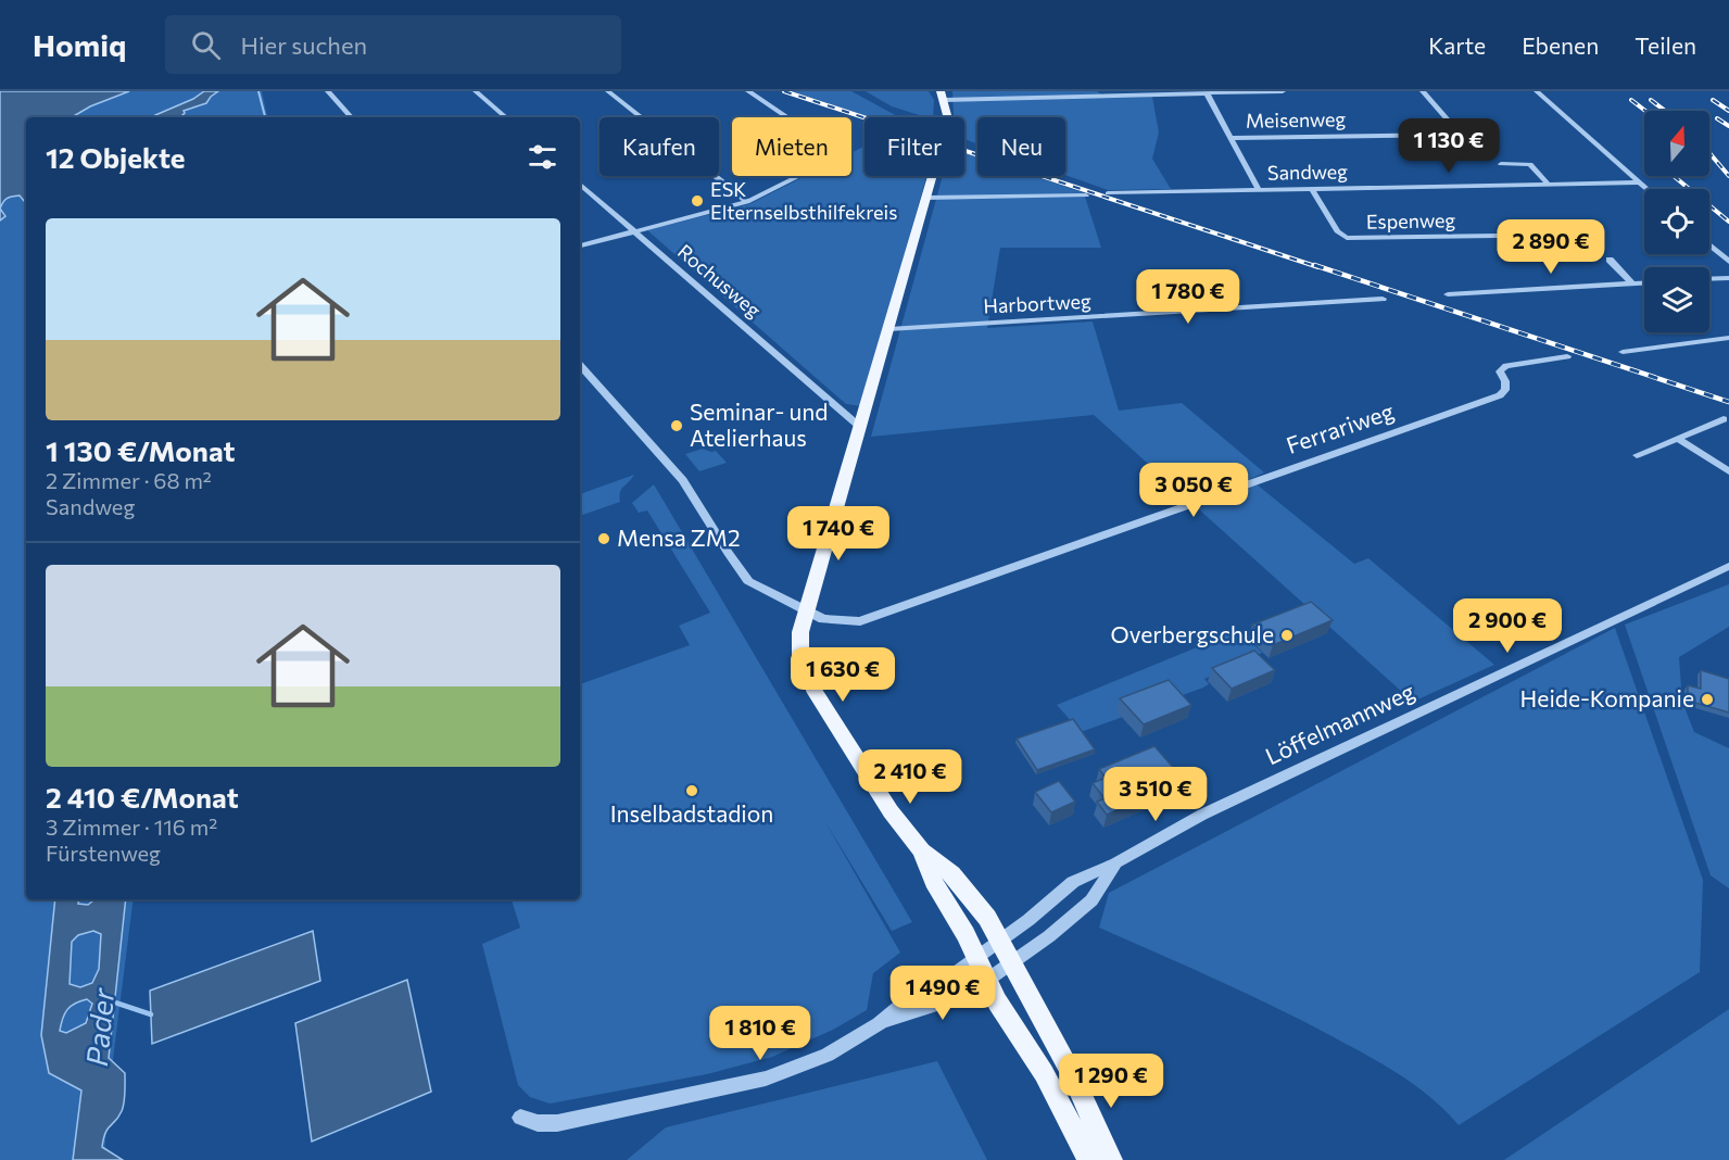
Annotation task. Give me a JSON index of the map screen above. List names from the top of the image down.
{
  "streets": {
    "street": [
      "Meisenweg",
      "Sandweg",
      "Espenweg",
      "Rochusweg",
      "Harbortweg",
      "Ferrariweg",
      "Löffelmannweg"
    ]
  },
  "crossings": [
    ["Sandweg", "Espenweg"]
  ],
  "water": ["Pader"],
  "places": [
    "ESK Elternselbsthilfekreis",
    "Seminar- und Atelierhaus",
    "Mensa ZM2",
    "Overbergschule",
    "Heide-Kompanie",
    "Inselbadstadion"
  ],
  "north": "top",
  "page": {
    "header": "Homiq",
    "search": "Hier suchen",
    "nav": ["Karte", "Ebenen", "Teilen"],
    "chip": [
      "Kaufen",
      "Mieten",
      "Filter",
      "Neu"
    ],
    "heading": "12 Objekte",
    "price": [
      "1 130 €",
      "2 890 €",
      "1 780 €",
      "3 050 €",
      "1 740 €",
      "2 900 €",
      "1 630 €",
      "2 410 €",
      "3 510 €",
      "1 490 €",
      "1 810 €",
      "1 290 €"
    ],
    "list": [
      {
        "name": "1 130 €/Monat",
        "note": "2 Zimmer · 68 m² · Sandweg"
      },
      {
        "name": "2 410 €/Monat",
        "note": "3 Zimmer · 116 m² · Fürstenweg"
      }
    ]
  }
}
